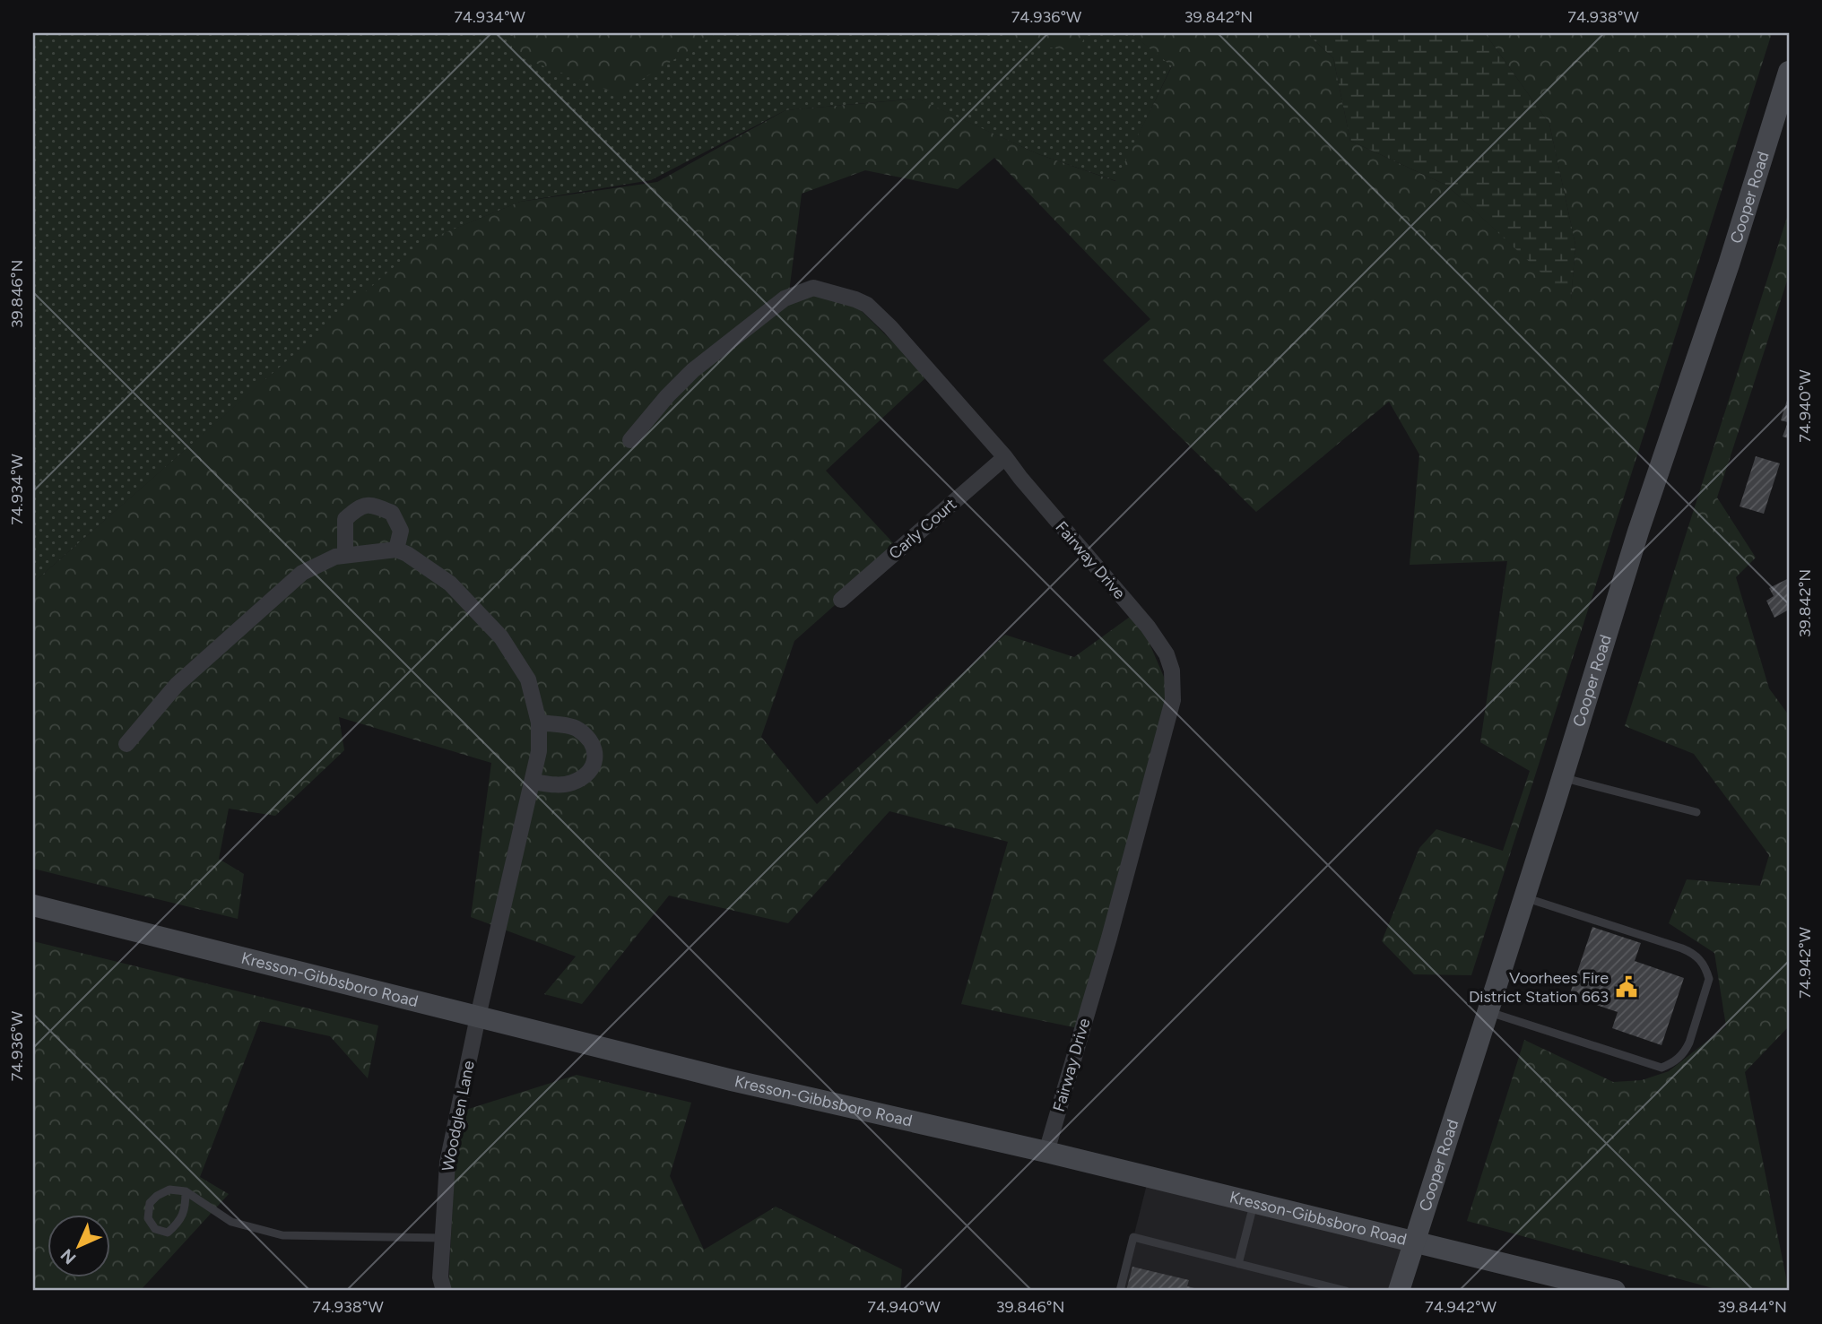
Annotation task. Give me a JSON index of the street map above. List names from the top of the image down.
{
  "streets": {
    "street": [
      "Cooper Road",
      "Carly Court",
      "Fairway Drive",
      "Kresson-Gibbsboro Road",
      "Woodglen Lane"
    ]
  },
  "crossings": [
    ["Cooper Road", "Kresson-Gibbsboro Road"],
    ["Carly Court", "Fairway Drive"],
    ["Fairway Drive", "Kresson-Gibbsboro Road"],
    ["Kresson-Gibbsboro Road", "Woodglen Lane"]
  ],
  "places": {
    "public building": ["Voorhees Fire District Station 663"]
  },
  "north": "bottom left",
  "coordinates": [
    "74.934°W",
    "74.936°W",
    "39.842°N",
    "74.938°W",
    "39.846°N",
    "74.940°W",
    "74.942°W",
    "39.844°N"
  ]
}
